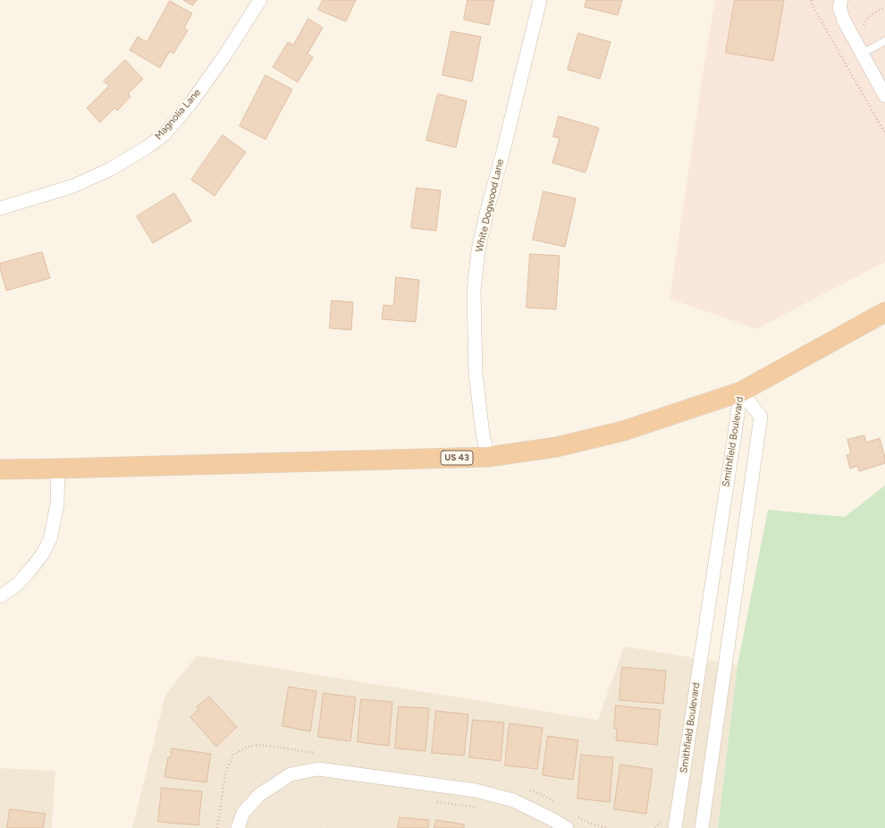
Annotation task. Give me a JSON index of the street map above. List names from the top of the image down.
{
  "streets": {
    "highway": ["US 43"],
    "street": ["Magnolia Lane", "White Dogwood Lane", "Smithfield Boulevard"]
  },
  "crossings": [
    ["White Dogwood Lane", "US 43"],
    ["Smithfield Boulevard", "US 43"]
  ]
}
